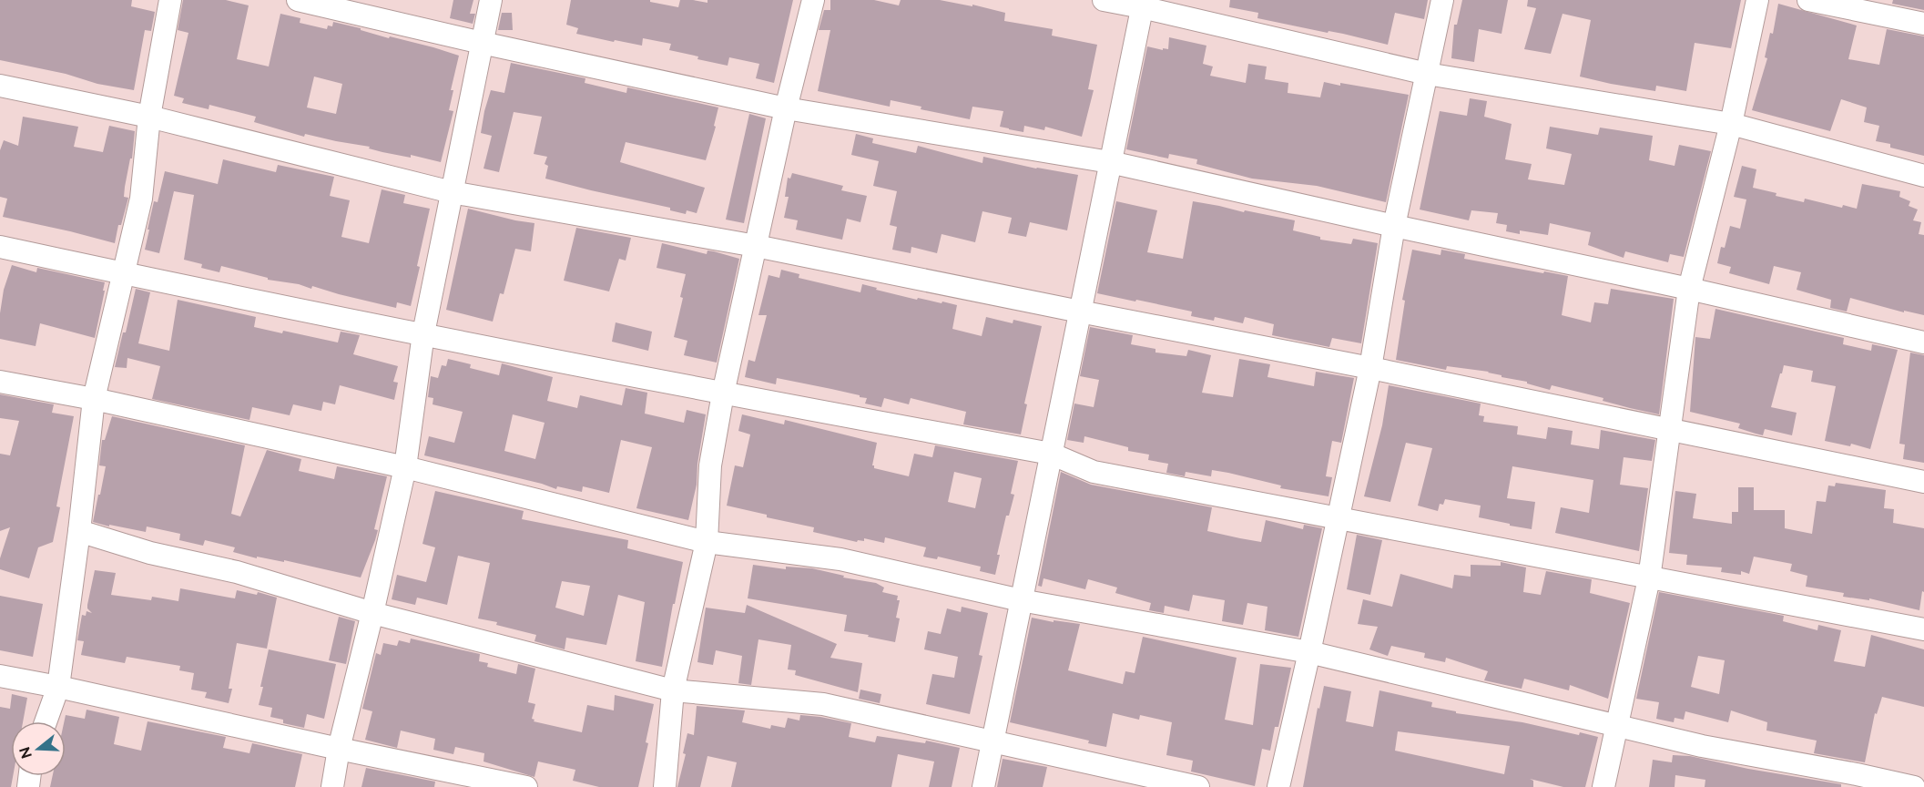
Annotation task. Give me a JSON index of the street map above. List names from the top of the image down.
{
  "north": "left"
}
